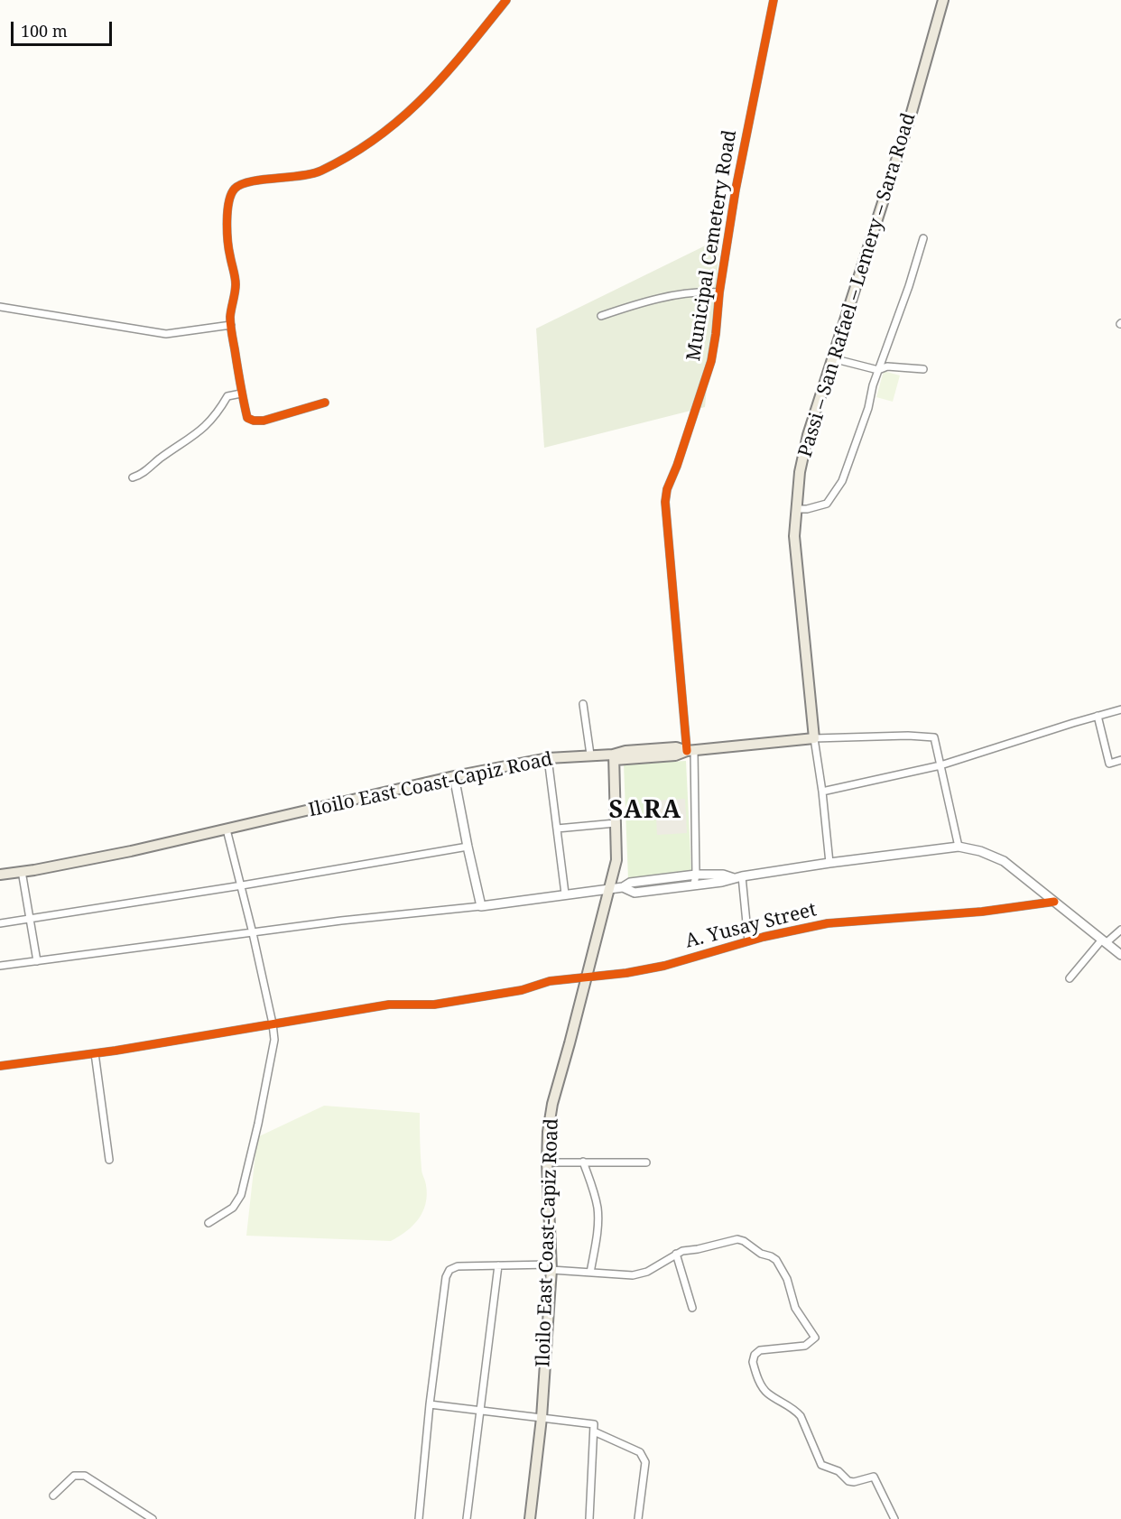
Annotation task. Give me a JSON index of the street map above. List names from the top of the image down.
{
  "streets": {
    "main road": ["Passi – San Rafael – Lemery – Sara Road", "Iloilo East Coast-Capiz Road"],
    "street": ["Municipal Cemetery Road", "A. Yusay Street"]
  },
  "crossings": [
    ["Iloilo East Coast-Capiz Road", "A. Yusay Street"]
  ],
  "districts": ["SARA"],
  "scale_bar": "100 m"
}
